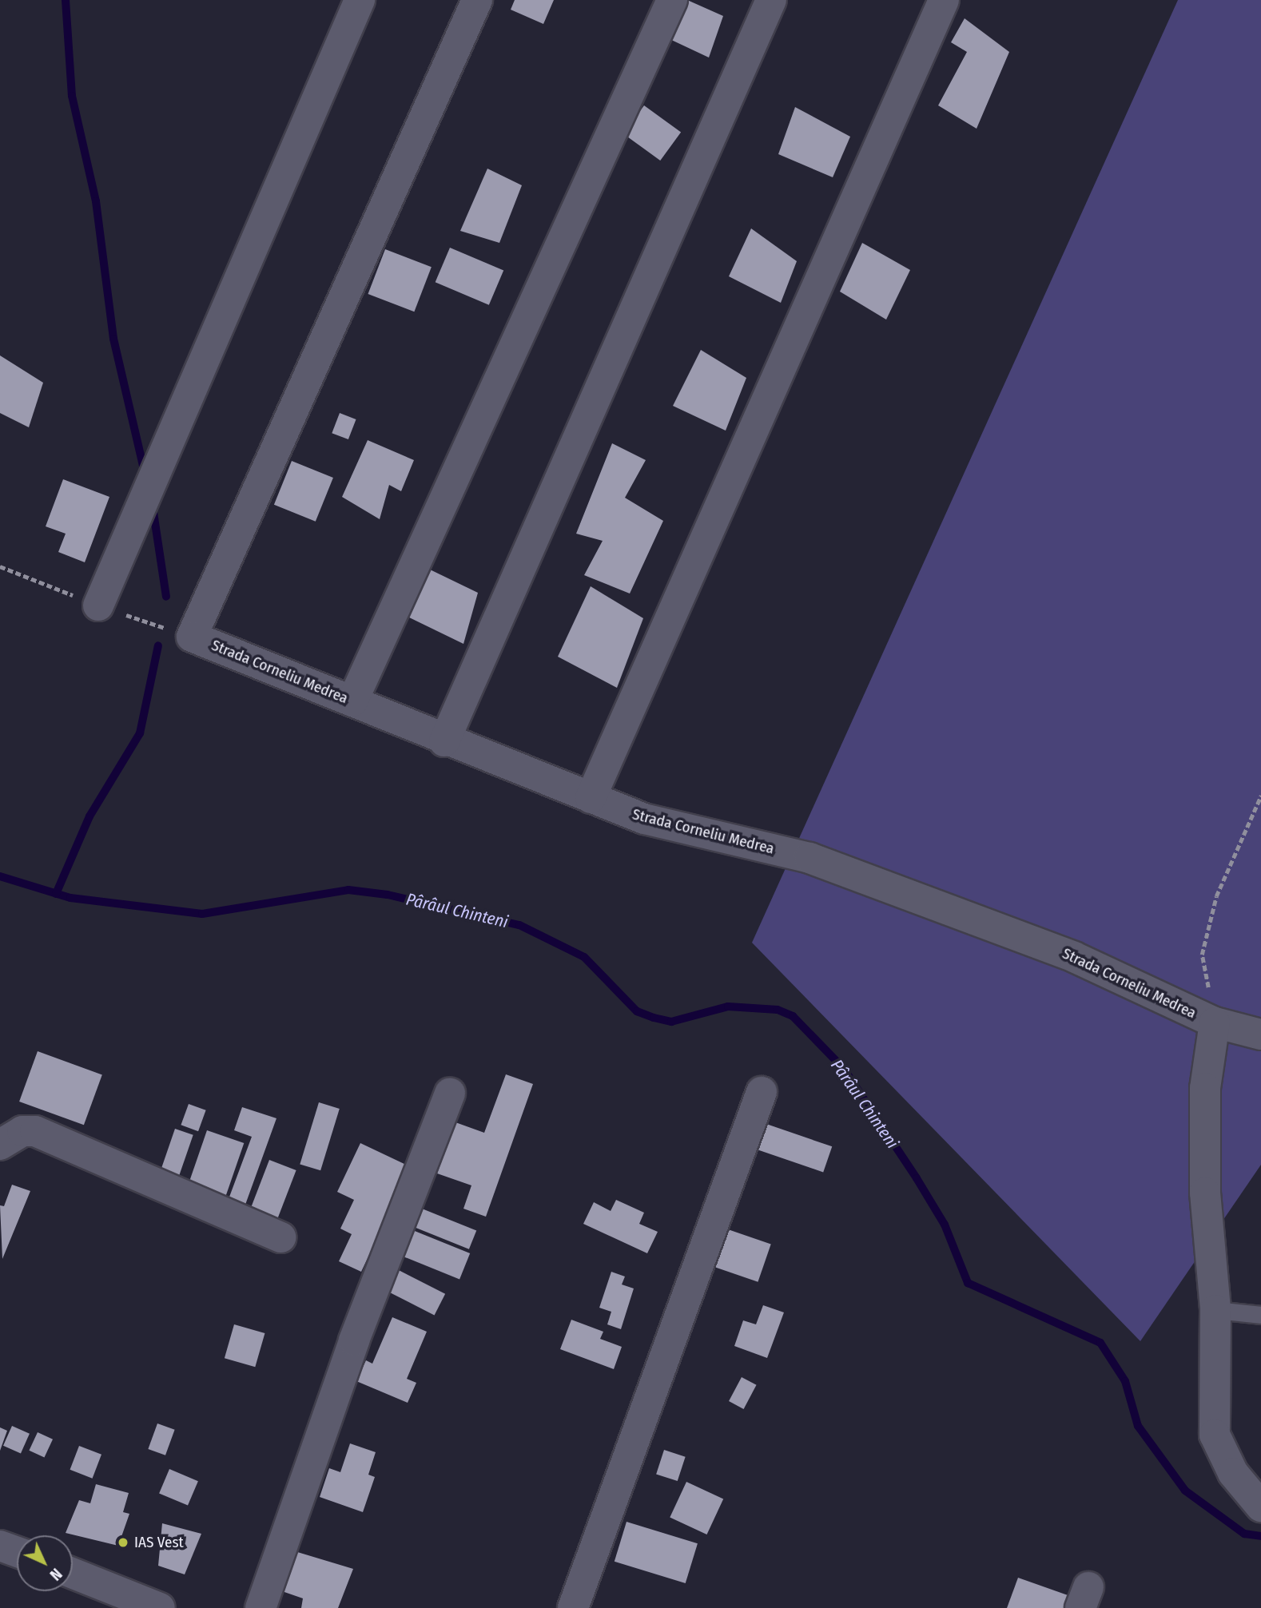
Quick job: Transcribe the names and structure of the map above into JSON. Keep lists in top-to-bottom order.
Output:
{
  "streets": {
    "street": ["Strada Corneliu Medrea"]
  },
  "water": ["Pârâul Chinteni"],
  "places": ["IAS Vest"],
  "north": "bottom right"
}
